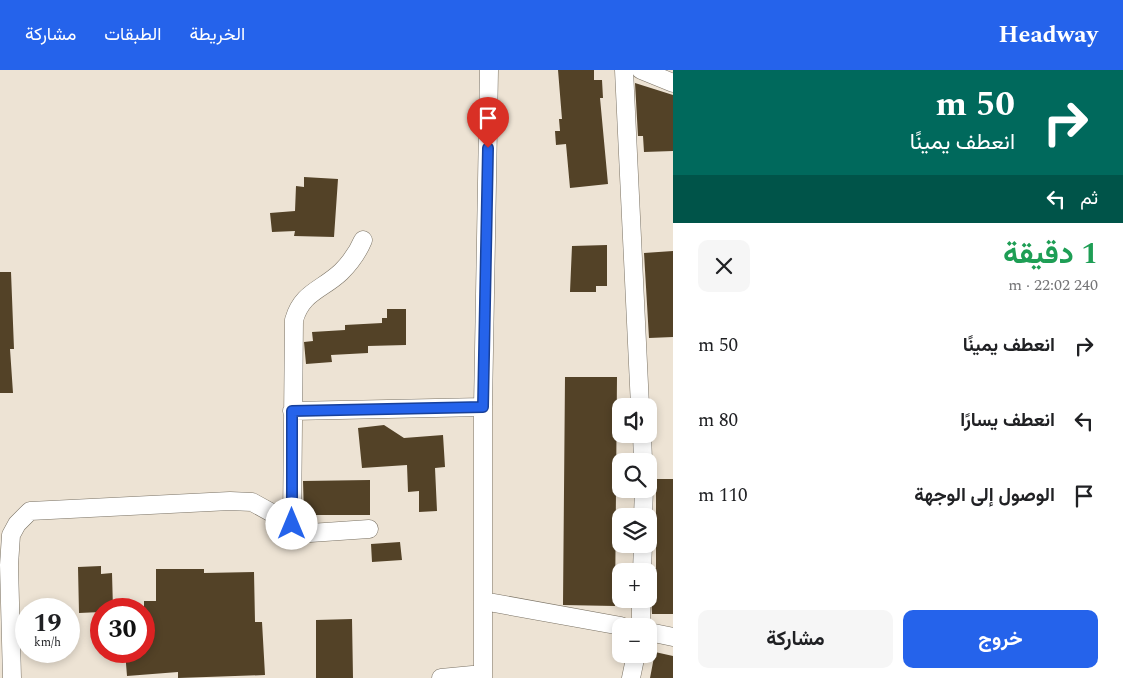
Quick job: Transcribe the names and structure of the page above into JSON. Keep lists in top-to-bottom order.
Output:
{
  "page": {
    "header": "Headway",
    "nav": ["الخريطة", "الطبقات", "مشاركة"],
    "turn": ["50 m", "انعطف يمينًا"],
    "then": "ثم",
    "heading": ["1 دقيقة", "240 m · 22:02"],
    "list": [
      {
        "name": "انعطف يمينًا",
        "value": "50 m"
      },
      {
        "name": "انعطف يسارًا",
        "value": "80 m"
      },
      {
        "name": "الوصول إلى الوجهة",
        "value": "110 m"
      }
    ],
    "map_buttons": ["+", "−"],
    "speed": "19 km/h",
    "limit": "30",
    "buttons": ["خروج", "مشاركة"]
  }
}
